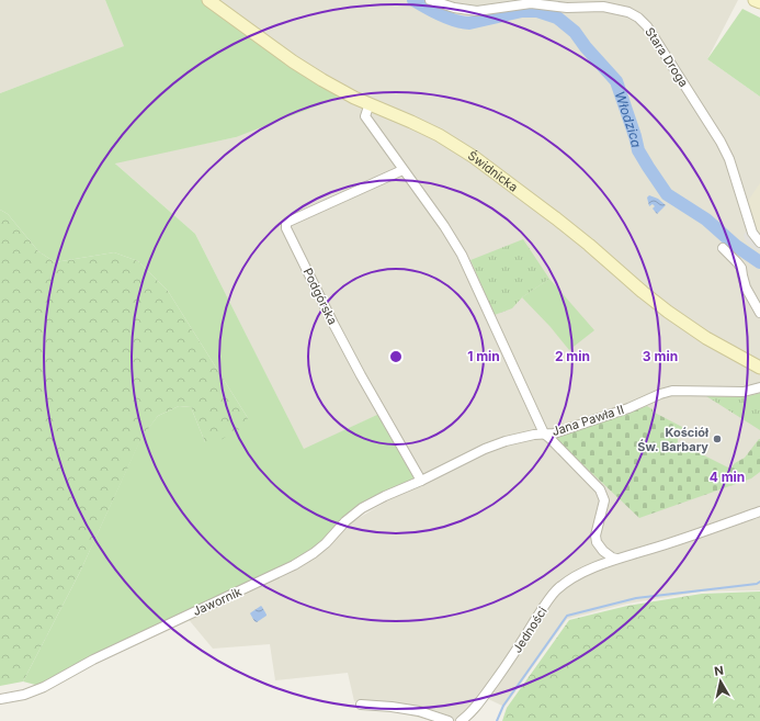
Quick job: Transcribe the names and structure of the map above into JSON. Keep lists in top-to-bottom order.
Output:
{
  "streets": {
    "street": [
      "Stara Droga",
      "Świdnicka",
      "Podgórska",
      "Jana Pawła II",
      "Jawornik",
      "Jedności"
    ]
  },
  "crossings": [
    ["Podgórska", "Jana Pawła II"],
    ["Podgórska", "Jawornik"],
    ["Jana Pawła II", "Jawornik"]
  ],
  "water": ["Włodzica"],
  "places": ["Kościół Św. Barbary"],
  "north": "top",
  "rings": [
    "1 min",
    "2 min",
    "3 min",
    "4 min"
  ]
}
